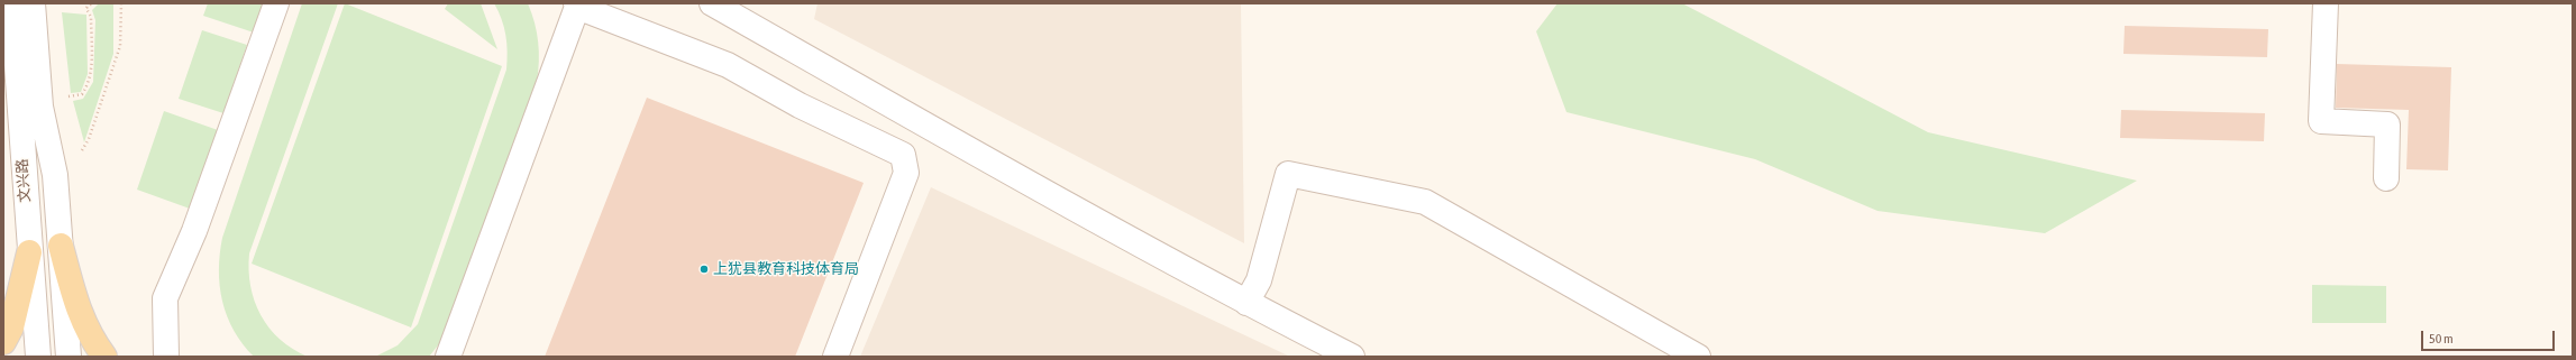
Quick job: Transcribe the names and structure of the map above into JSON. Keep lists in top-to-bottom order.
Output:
{
  "streets": {
    "street": ["文兴路"]
  },
  "places": ["上犹县教育科技体育局"],
  "scale_bar": "50 m"
}
